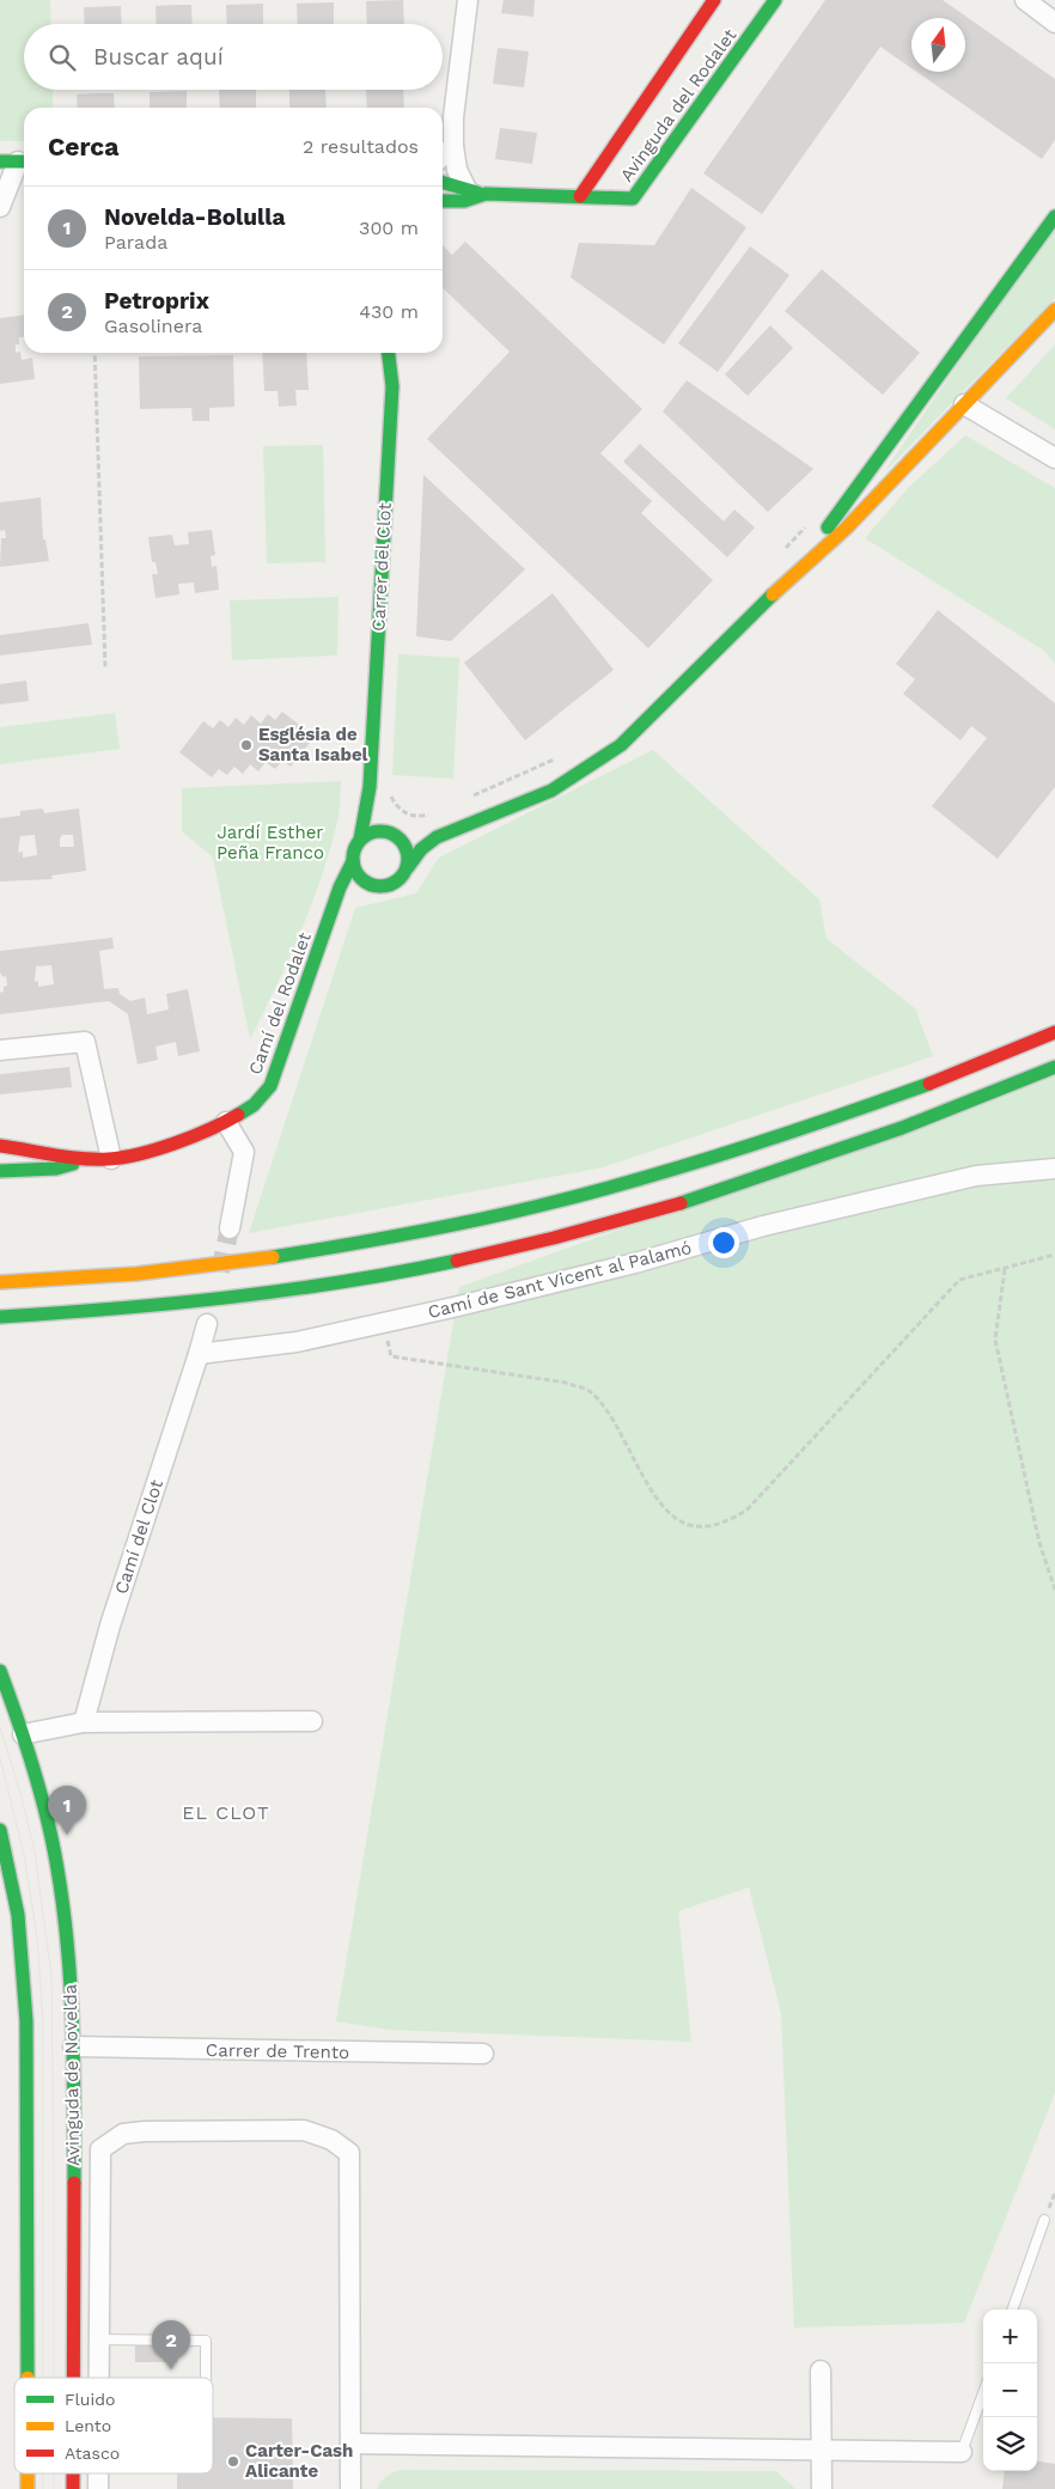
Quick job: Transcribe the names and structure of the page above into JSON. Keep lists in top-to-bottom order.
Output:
{
  "streets": {
    "main road": [
      "Avinguda del Rodalet",
      "Carrer del Clot",
      "Camí del Rodalet",
      "Avinguda de Novelda"
    ],
    "street": ["Camí de Sant Vicent al Palamó", "Camí del Clot", "Carrer de Trento"]
  },
  "crossings": [
    ["Carrer del Clot", "Camí del Rodalet"],
    ["Camí de Sant Vicent al Palamó", "Camí del Clot"],
    ["Carrer de Trento", "Avinguda de Novelda"]
  ],
  "districts": ["EL CLOT"],
  "parks": ["Jardí Esther Peña Franco"],
  "places": ["Església de Santa Isabel", "Carter-Cash Alicante"],
  "legend": ["Fluido", "Lento", "Atasco"],
  "north": "top",
  "page": {
    "search": "Buscar aquí",
    "heading": ["Cerca", "2 resultados"],
    "list": [
      {
        "mark": "1",
        "name": "Novelda-Bolulla",
        "note": "Parada",
        "value": "300 m"
      },
      {
        "mark": "2",
        "name": "Petroprix",
        "note": "Gasolinera",
        "value": "430 m"
      }
    ],
    "pins": ["1", "2"],
    "map_buttons": ["+", "−"]
  }
}
